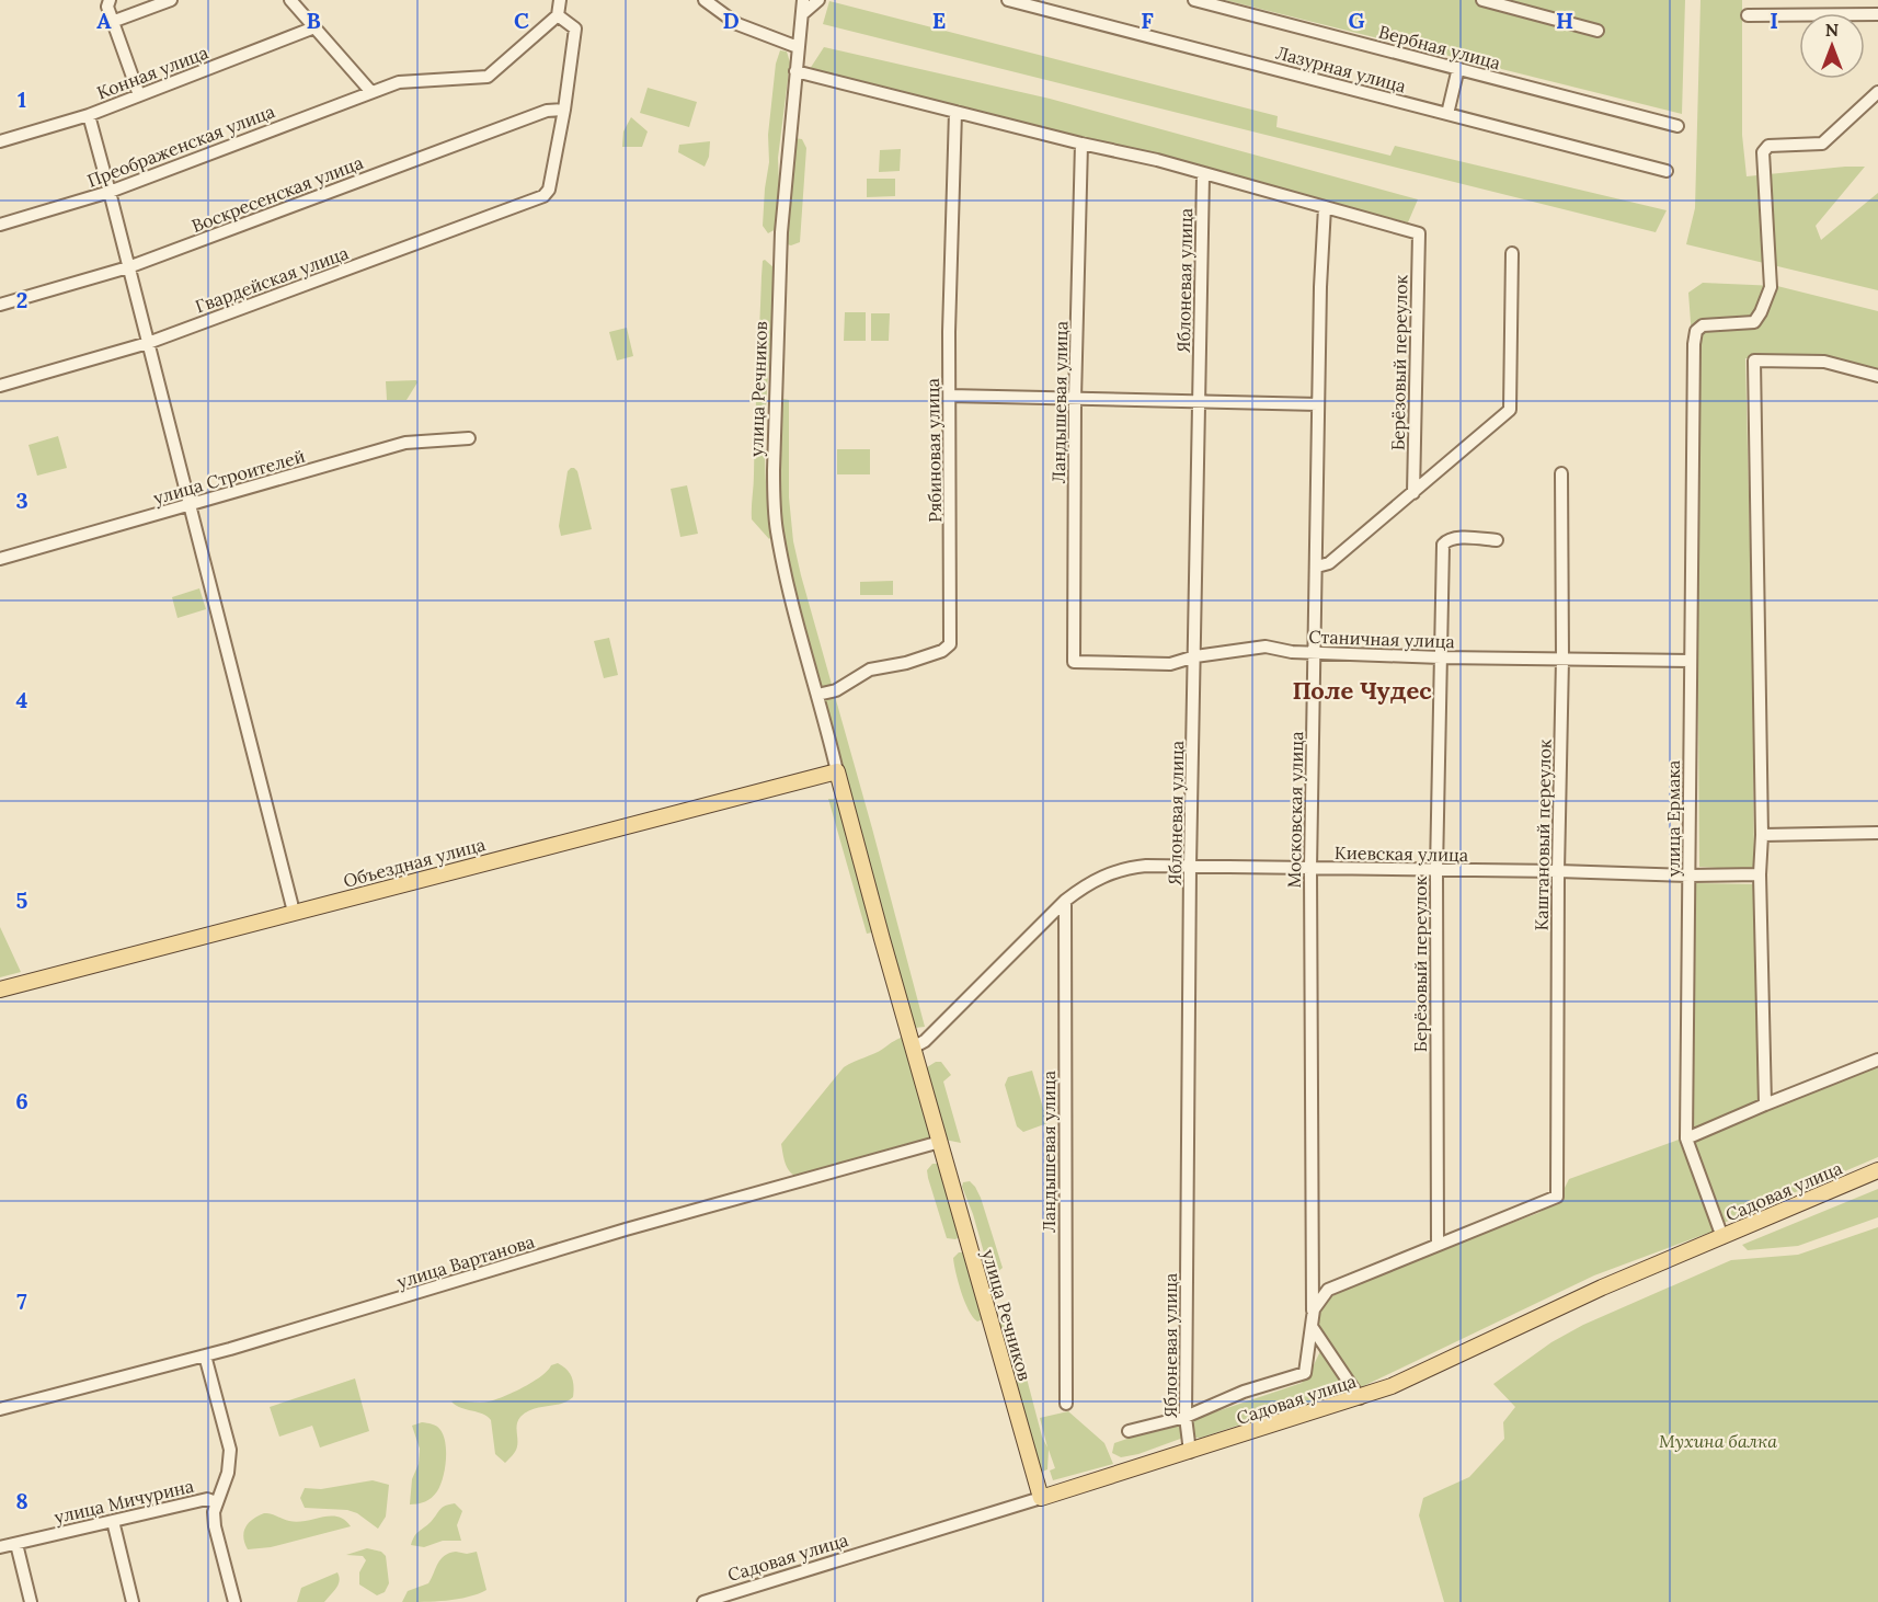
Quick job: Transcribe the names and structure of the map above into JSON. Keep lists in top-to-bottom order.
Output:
{
  "streets": {
    "main road": ["улица Речников", "Объездная улица", "Садовая улица"],
    "street": [
      "Вербная улица",
      "Лазурная улица",
      "Конная улица",
      "Преображенская улица",
      "Воскресенская улица",
      "Гвардейская улица",
      "Яблоневая улица",
      "Берёзовый переулок",
      "Ландышевая улица",
      "Рябиновая улица",
      "улица Строителей",
      "Станичная улица",
      "Московская улица",
      "улица Ермака",
      "Каштановый переулок",
      "Киевская улица",
      "улица Вартанова",
      "улица Мичурина"
    ]
  },
  "crossings": [
    ["Воскресенская улица", "Гвардейская улица"],
    ["Яблоневая улица", "Станичная улица"],
    ["Яблоневая улица", "Киевская улица"],
    ["Яблоневая улица", "Садовая улица"],
    ["Берёзовый переулок", "Станичная улица"],
    ["Берёзовый переулок", "Московская улица"],
    ["Берёзовый переулок", "Каштановый переулок"],
    ["Берёзовый переулок", "Киевская улица"],
    ["улица Речников", "Рябиновая улица"],
    ["улица Речников", "Киевская улица"],
    ["улица Речников", "Объездная улица"],
    ["улица Речников", "Садовая улица"],
    ["улица Речников", "улица Вартанова"],
    ["Ландышевая улица", "Станичная улица"],
    ["Ландышевая улица", "Киевская улица"],
    ["Станичная улица", "Московская улица"],
    ["Станичная улица", "улица Ермака"],
    ["Станичная улица", "Каштановый переулок"],
    ["Московская улица", "Киевская улица"],
    ["улица Ермака", "Киевская улица"],
    ["улица Ермака", "Садовая улица"],
    ["Каштановый переулок", "Киевская улица"]
  ],
  "districts": ["Поле Чудес"],
  "parks": ["Мухина балка"],
  "north": "top",
  "grid": {
    "columns": [
      "A",
      "B",
      "C",
      "D",
      "E",
      "F",
      "G",
      "H",
      "I"
    ],
    "rows": [
      "1",
      "2",
      "3",
      "4",
      "5",
      "6",
      "7",
      "8"
    ]
  }
}
